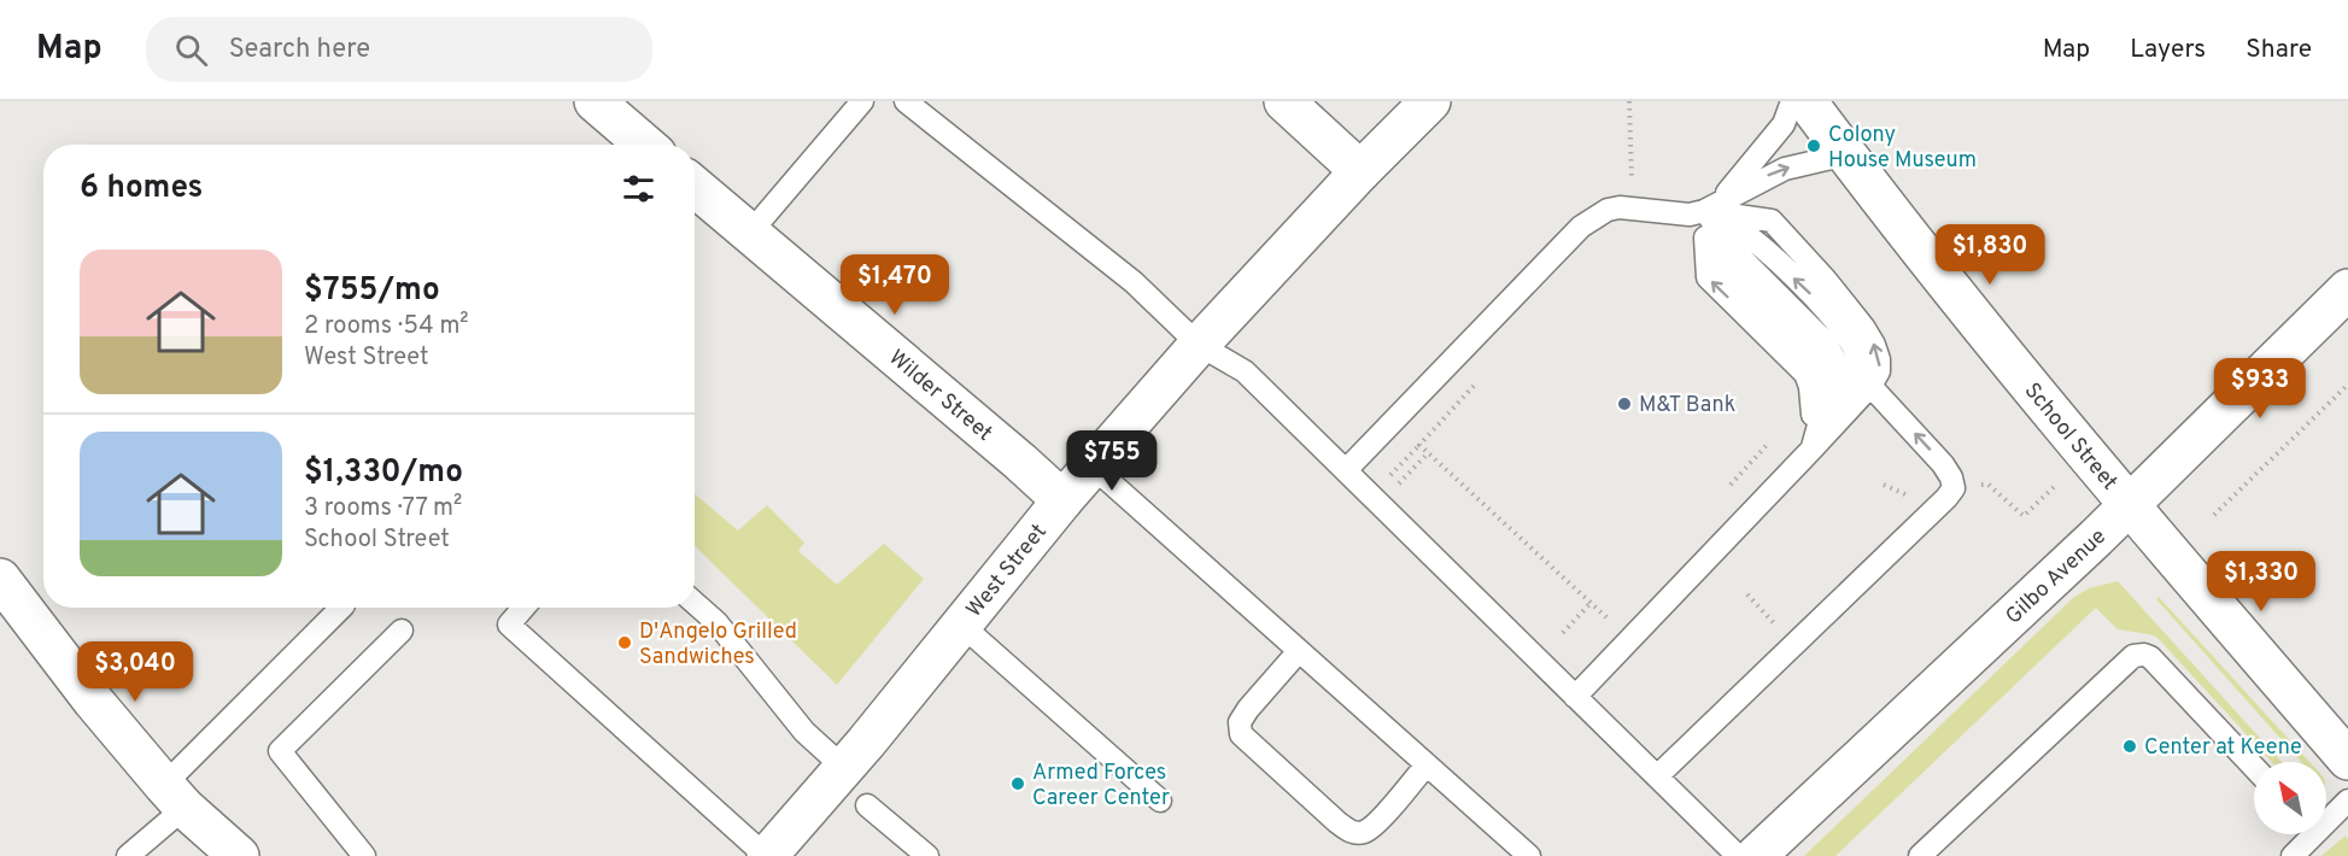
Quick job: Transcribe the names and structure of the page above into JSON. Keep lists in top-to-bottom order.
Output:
{
  "streets": {
    "street": [
      "Wilder Street",
      "School Street",
      "West Street",
      "Gilbo Avenue"
    ]
  },
  "crossings": [
    ["Wilder Street", "West Street"],
    ["School Street", "Gilbo Avenue"]
  ],
  "places": [
    "Colony House Museum",
    "M&T Bank",
    "D'Angelo Grilled Sandwiches",
    "Center at Keene",
    "Armed Forces Career Center"
  ],
  "north": "top left",
  "page": {
    "header": "Map",
    "search": "Search here",
    "nav": ["Map", "Layers", "Share"],
    "heading": "6 homes",
    "price": [
      "$1,830",
      "$1,470",
      "$933",
      "$755",
      "$1,330",
      "$3,040"
    ],
    "list": [
      {
        "name": "$755/mo",
        "note": "2 rooms · 54 m² · West Street"
      },
      {
        "name": "$1,330/mo",
        "note": "3 rooms · 77 m² · School Street"
      }
    ]
  }
}
